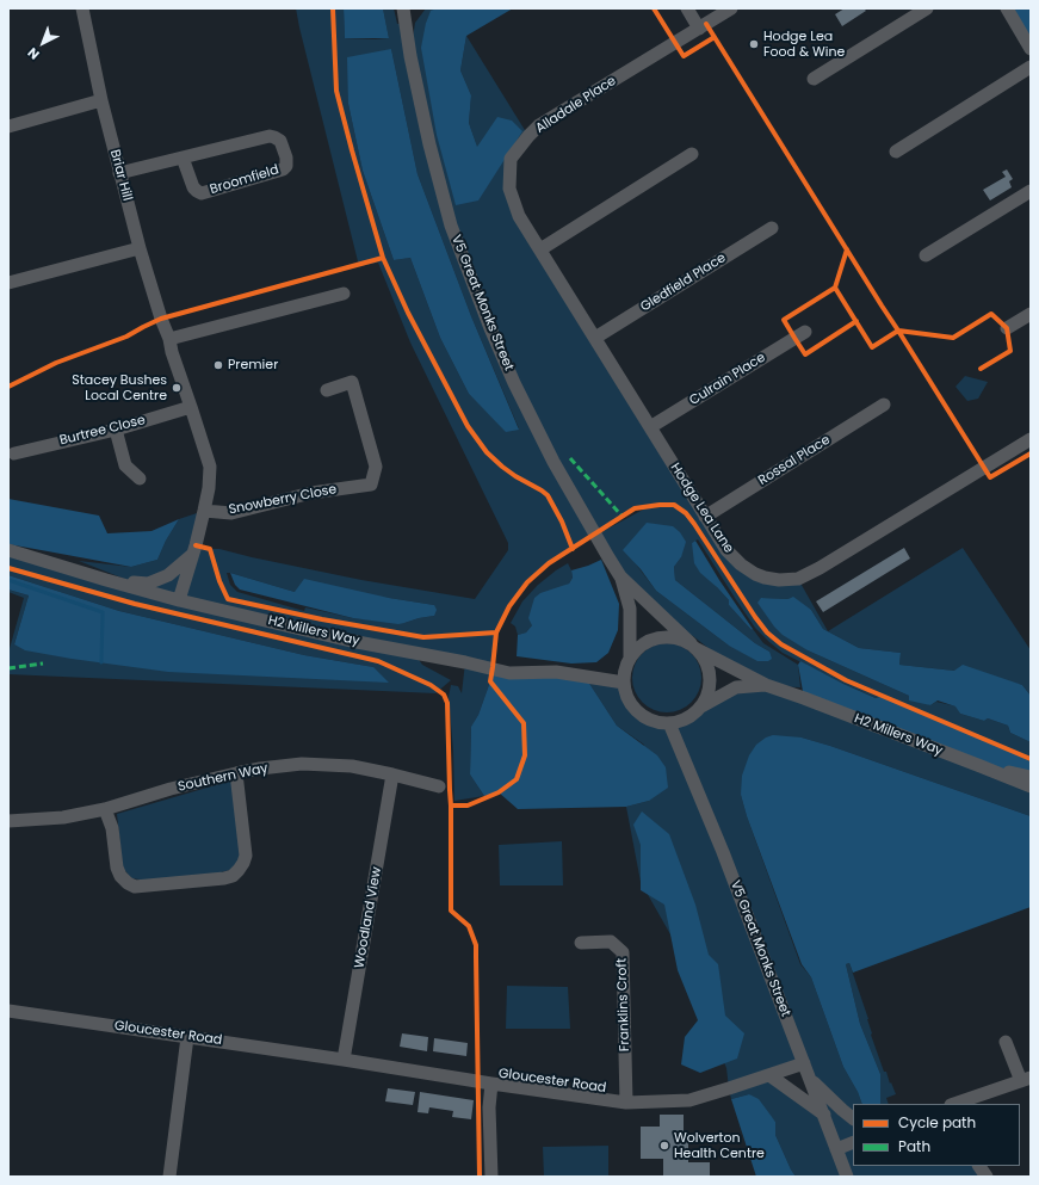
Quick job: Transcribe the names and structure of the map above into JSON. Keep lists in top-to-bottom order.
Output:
{
  "streets": {
    "street": [
      "Alladale Place",
      "Briar Hill",
      "Broomfield",
      "Gledfield Place",
      "V5 Great Monks Street",
      "Culrain Place",
      "Burtree Close",
      "Rossal Place",
      "Snowberry Close",
      "Hodge Lea Lane",
      "H2 Millers Way",
      "Southern Way",
      "Woodland View",
      "Franklins Croft",
      "Gloucester Road"
    ]
  },
  "crossings": [
    ["Alladale Place", "Hodge Lea Lane"],
    ["Briar Hill", "Broomfield"],
    ["Briar Hill", "Burtree Close"],
    ["Briar Hill", "Snowberry Close"],
    ["Briar Hill", "H2 Millers Way"],
    ["Gledfield Place", "Hodge Lea Lane"],
    ["V5 Great Monks Street", "H2 Millers Way"],
    ["V5 Great Monks Street", "Gloucester Road"],
    ["Culrain Place", "Hodge Lea Lane"],
    ["Rossal Place", "Hodge Lea Lane"],
    ["Southern Way", "Woodland View"],
    ["Woodland View", "Gloucester Road"],
    ["Franklins Croft", "Gloucester Road"]
  ],
  "places": [
    "Hodge Lea Food & Wine",
    "Premier",
    "Stacey Bushes Local Centre",
    "Wolverton Health Centre"
  ],
  "legend": ["Cycle path", "Path"],
  "north": "bottom left"
}
